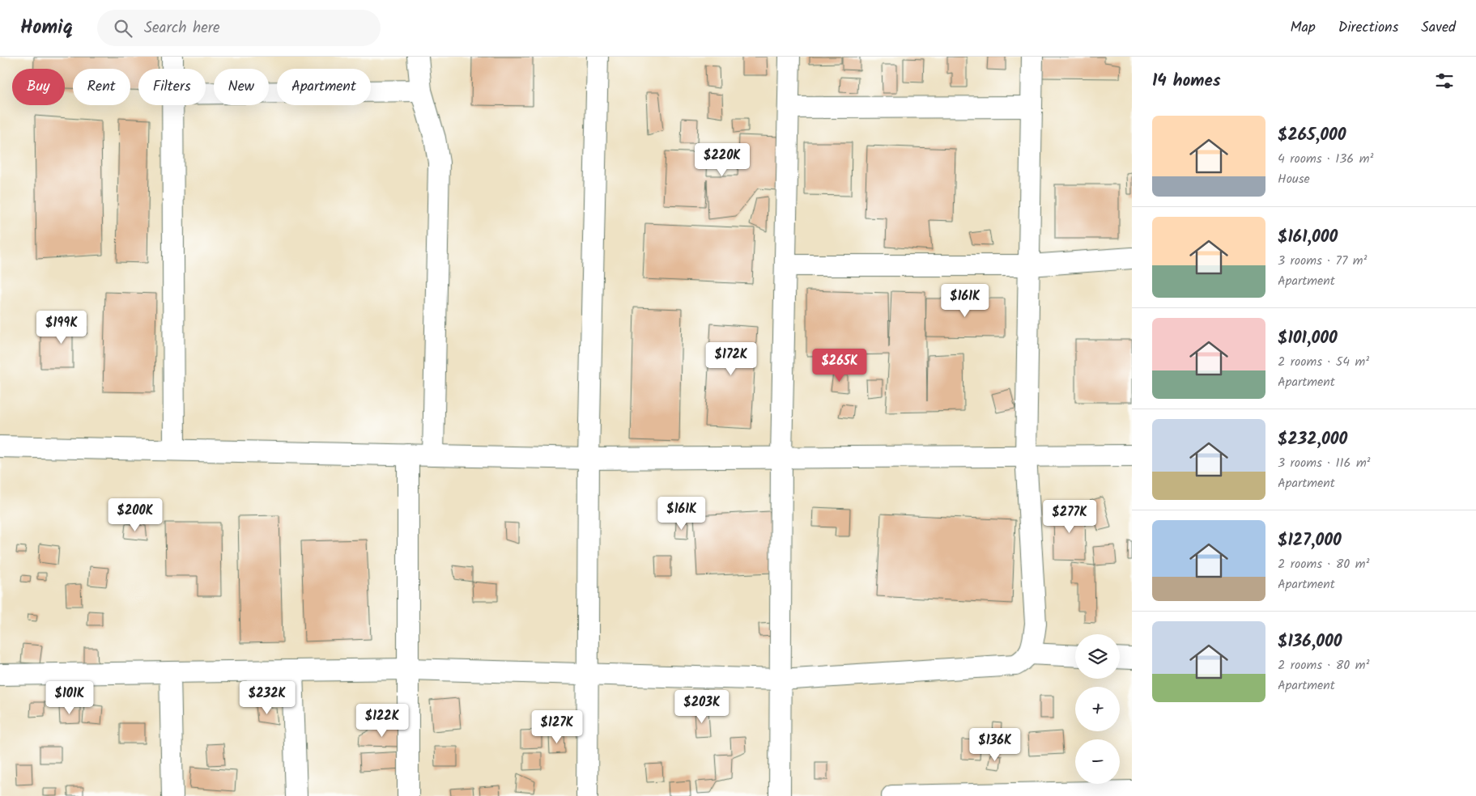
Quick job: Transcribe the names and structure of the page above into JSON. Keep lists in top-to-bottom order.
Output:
{
  "page": {
    "header": "Homiq",
    "search": "Search here",
    "nav": ["Map", "Directions", "Saved"],
    "heading": "14 homes",
    "chip": [
      "Buy",
      "Rent",
      "Filters",
      "New",
      "Apartment"
    ],
    "list": [
      {
        "name": "$265,000",
        "note": "4 rooms · 136 m² · House"
      },
      {
        "name": "$161,000",
        "note": "3 rooms · 77 m² · Apartment"
      },
      {
        "name": "$101,000",
        "note": "2 rooms · 54 m² · Apartment"
      },
      {
        "name": "$232,000",
        "note": "3 rooms · 116 m² · Apartment"
      },
      {
        "name": "$127,000",
        "note": "2 rooms · 80 m² · Apartment"
      },
      {
        "name": "$136,000",
        "note": "2 rooms · 80 m² · Apartment"
      }
    ],
    "price": [
      "$220K",
      "$161K",
      "$199K",
      "$172K",
      "$265K",
      "$161K",
      "$200K",
      "$277K",
      "$101K",
      "$232K",
      "$203K",
      "$122K",
      "$127K",
      "$136K"
    ],
    "map_buttons": ["+", "−"]
  }
}
